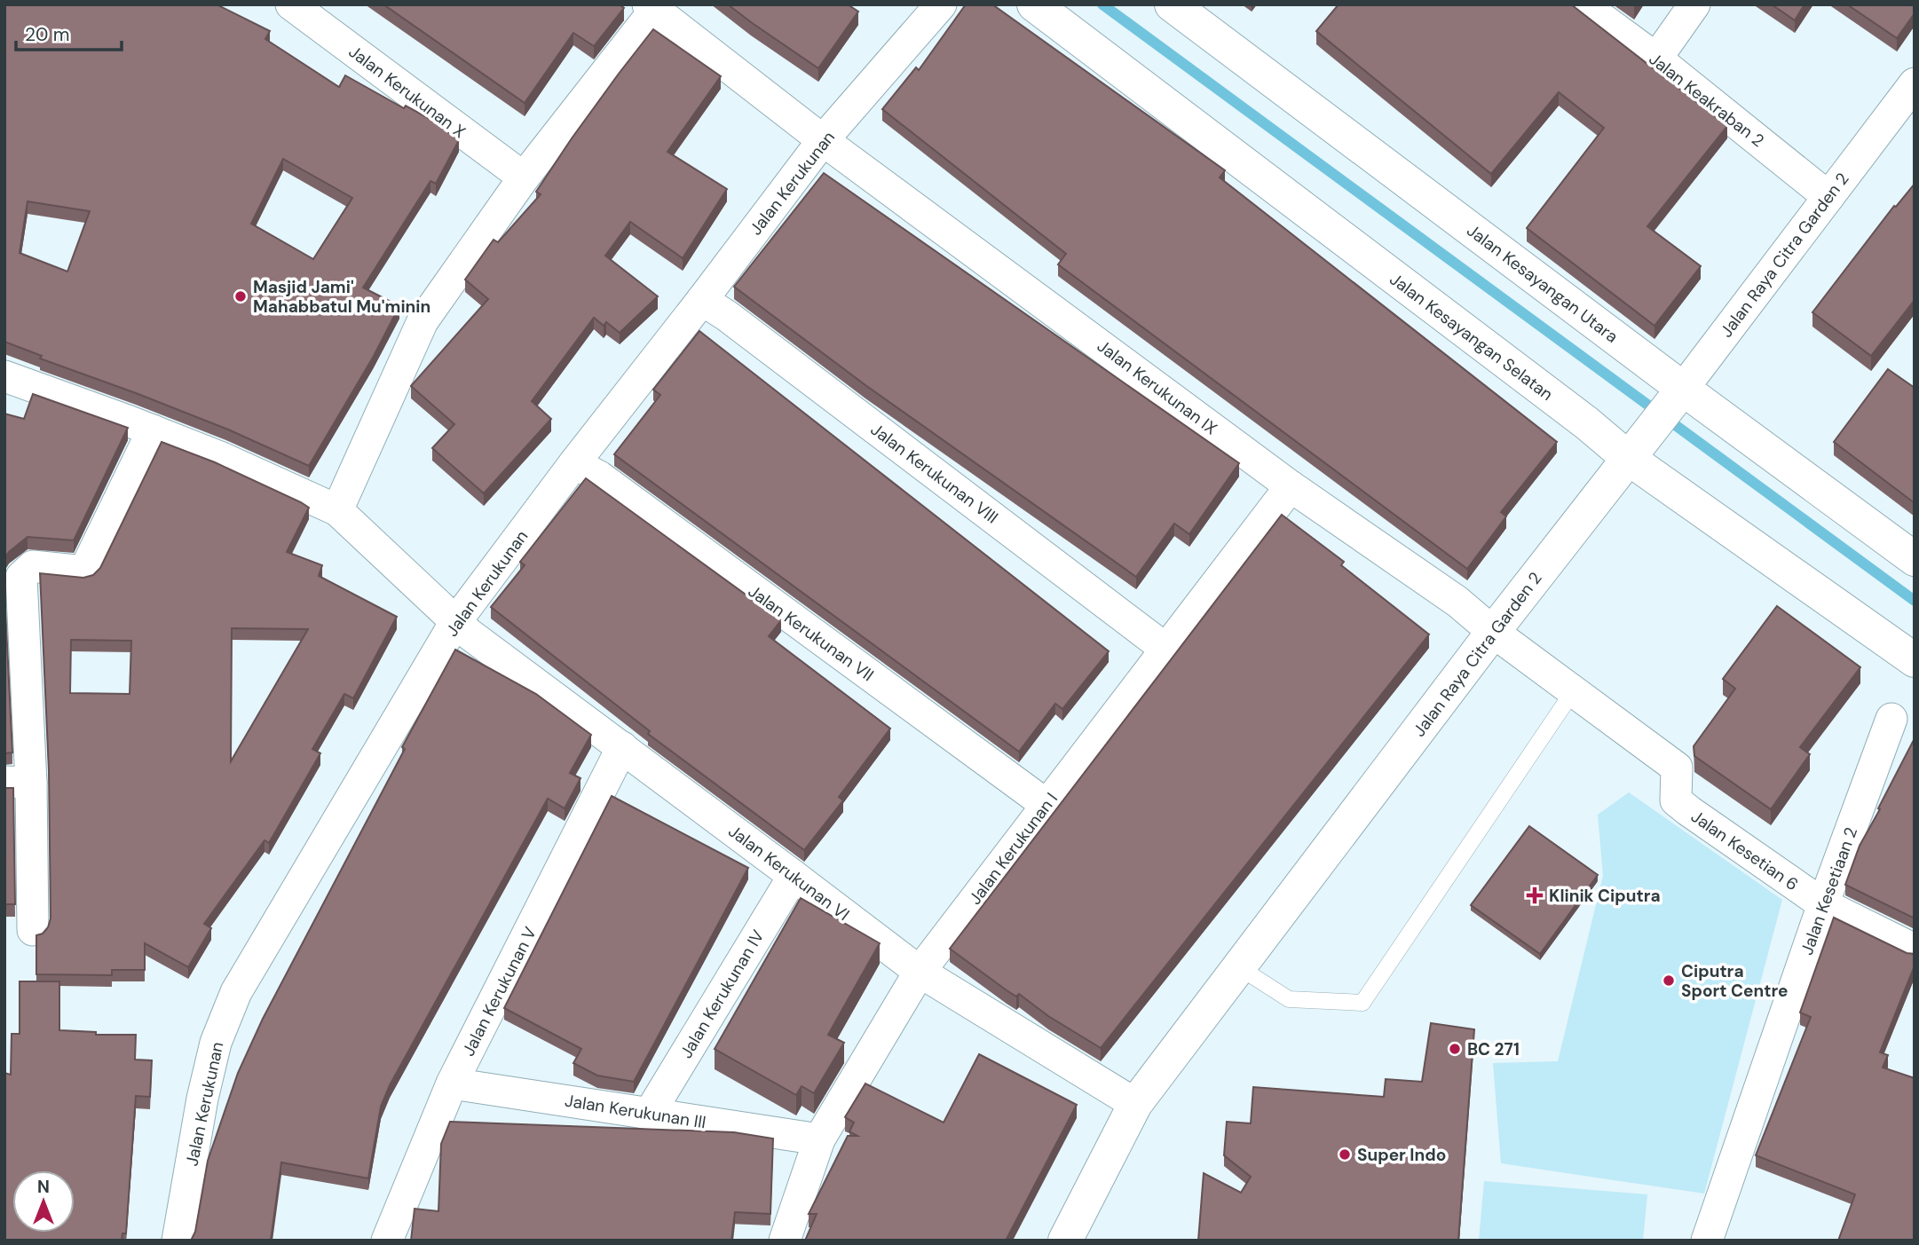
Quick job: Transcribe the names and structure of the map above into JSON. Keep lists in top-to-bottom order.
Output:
{
  "streets": {
    "street": [
      "Jalan Kerukunan X",
      "Jalan Keakraban 2",
      "Jalan Kerukunan",
      "Jalan Raya Citra Garden 2",
      "Jalan Kesayangan Utara",
      "Jalan Kesayangan Selatan",
      "Jalan Kerukunan IX",
      "Jalan Kerukunan VIII",
      "Jalan Kerukunan VII",
      "Jalan Kerukunan I",
      "Jalan Kesetian 6",
      "Jalan Kerukunan VI",
      "Jalan Kesetiaan 2",
      "Jalan Kerukunan V",
      "Jalan Kerukunan IV",
      "Jalan Kerukunan III"
    ]
  },
  "crossings": [
    ["Jalan Keakraban 2", "Jalan Raya Citra Garden 2"],
    ["Jalan Kerukunan", "Jalan Kerukunan IX"],
    ["Jalan Kerukunan", "Jalan Kerukunan VIII"],
    ["Jalan Kerukunan", "Jalan Kerukunan VII"],
    ["Jalan Kerukunan", "Jalan Kerukunan VI"],
    ["Jalan Raya Citra Garden 2", "Jalan Kesayangan Utara"],
    ["Jalan Raya Citra Garden 2", "Jalan Kesayangan Selatan"],
    ["Jalan Raya Citra Garden 2", "Jalan Kerukunan IX"],
    ["Jalan Raya Citra Garden 2", "Jalan Kesetian 6"],
    ["Jalan Raya Citra Garden 2", "Jalan Kerukunan VI"],
    ["Jalan Kerukunan IX", "Jalan Kerukunan I"],
    ["Jalan Kerukunan IX", "Jalan Kesetian 6"],
    ["Jalan Kerukunan VIII", "Jalan Kerukunan I"],
    ["Jalan Kerukunan VII", "Jalan Kerukunan I"],
    ["Jalan Kerukunan I", "Jalan Kerukunan VI"],
    ["Jalan Kerukunan I", "Jalan Kerukunan III"],
    ["Jalan Kesetian 6", "Jalan Kesetiaan 2"],
    ["Jalan Kerukunan VI", "Jalan Kerukunan V"],
    ["Jalan Kerukunan VI", "Jalan Kerukunan IV"],
    ["Jalan Kerukunan V", "Jalan Kerukunan III"],
    ["Jalan Kerukunan IV", "Jalan Kerukunan III"]
  ],
  "places": {
    "other": [
      "Masjid Jami' Mahabbatul Mu'minin",
      "Ciputra Sport Centre",
      "BC 271",
      "Super Indo"
    ],
    "health": ["Klinik Ciputra"]
  },
  "scale_bar": "20 m",
  "north": "top"
}
